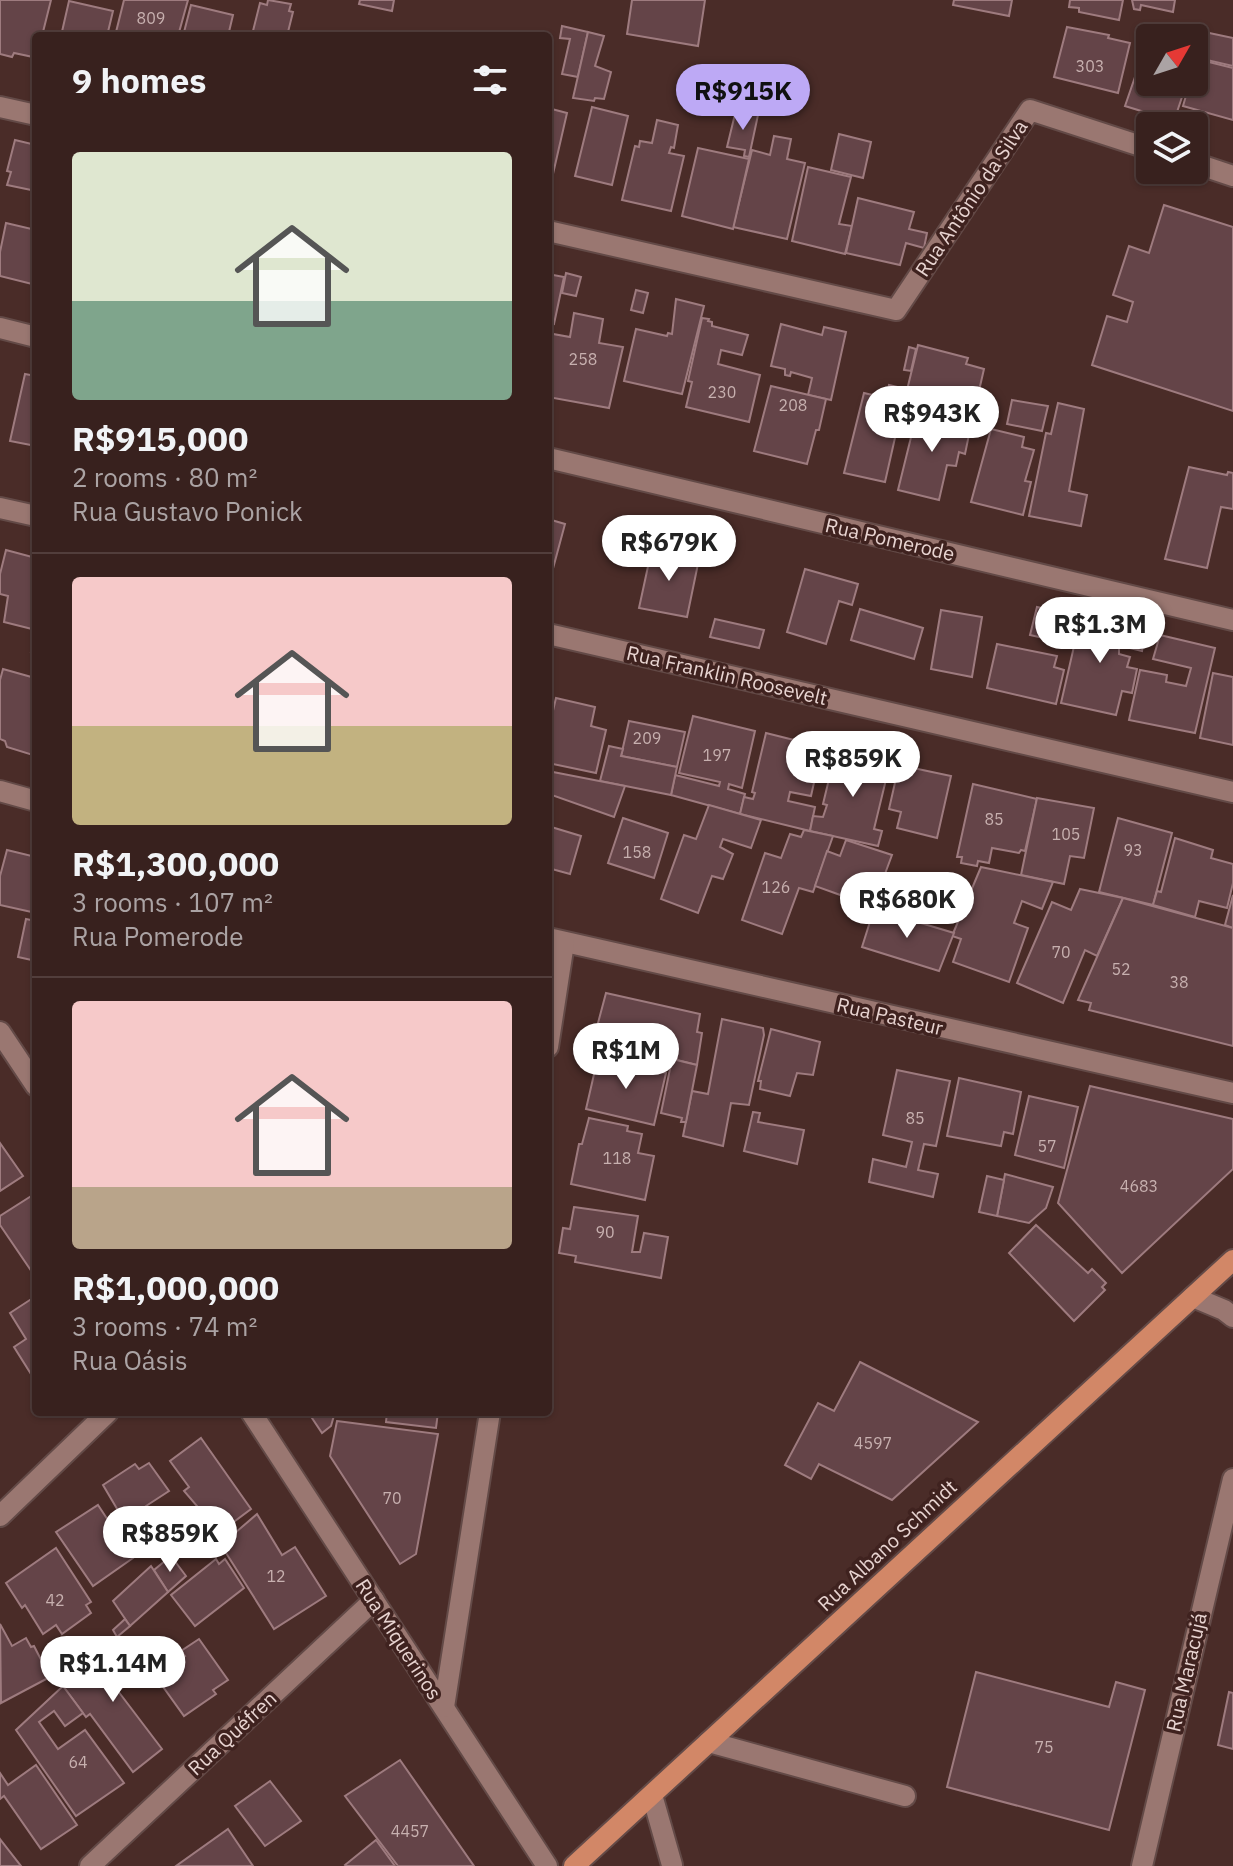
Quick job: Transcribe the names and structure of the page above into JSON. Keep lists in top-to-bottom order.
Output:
{
  "streets": {
    "main road": ["Rua Albano Schmidt"],
    "street": [
      "Rua Antônio da Silva",
      "Rua Pomerode",
      "Rua Franklin Roosevelt",
      "Rua Pasteur",
      "Rua Miquerinos",
      "Rua Maracujá",
      "Rua Quéfren"
    ]
  },
  "crossings": [
    ["Rua Miquerinos", "Rua Quéfren"]
  ],
  "house_numbers": [
    "809",
    "303",
    "258",
    "230",
    "208",
    "209",
    "197",
    "85",
    "105",
    "93",
    "158",
    "126",
    "70",
    "52",
    "38",
    "85",
    "57",
    "118",
    "4683",
    "90",
    "4597",
    "70",
    "12",
    "42",
    "75",
    "64",
    "4457"
  ],
  "north": "top right",
  "page": {
    "heading": "9 homes",
    "price": [
      "R$915K",
      "R$943K",
      "R$679K",
      "R$1.3M",
      "R$859K",
      "R$680K",
      "R$1M",
      "R$859K",
      "R$1.14M"
    ],
    "list": [
      {
        "name": "R$915,000",
        "note": "2 rooms · 80 m² · Rua Gustavo Ponick"
      },
      {
        "name": "R$1,300,000",
        "note": "3 rooms · 107 m² · Rua Pomerode"
      },
      {
        "name": "R$1,000,000",
        "note": "3 rooms · 74 m² · Rua Oásis"
      }
    ]
  }
}
